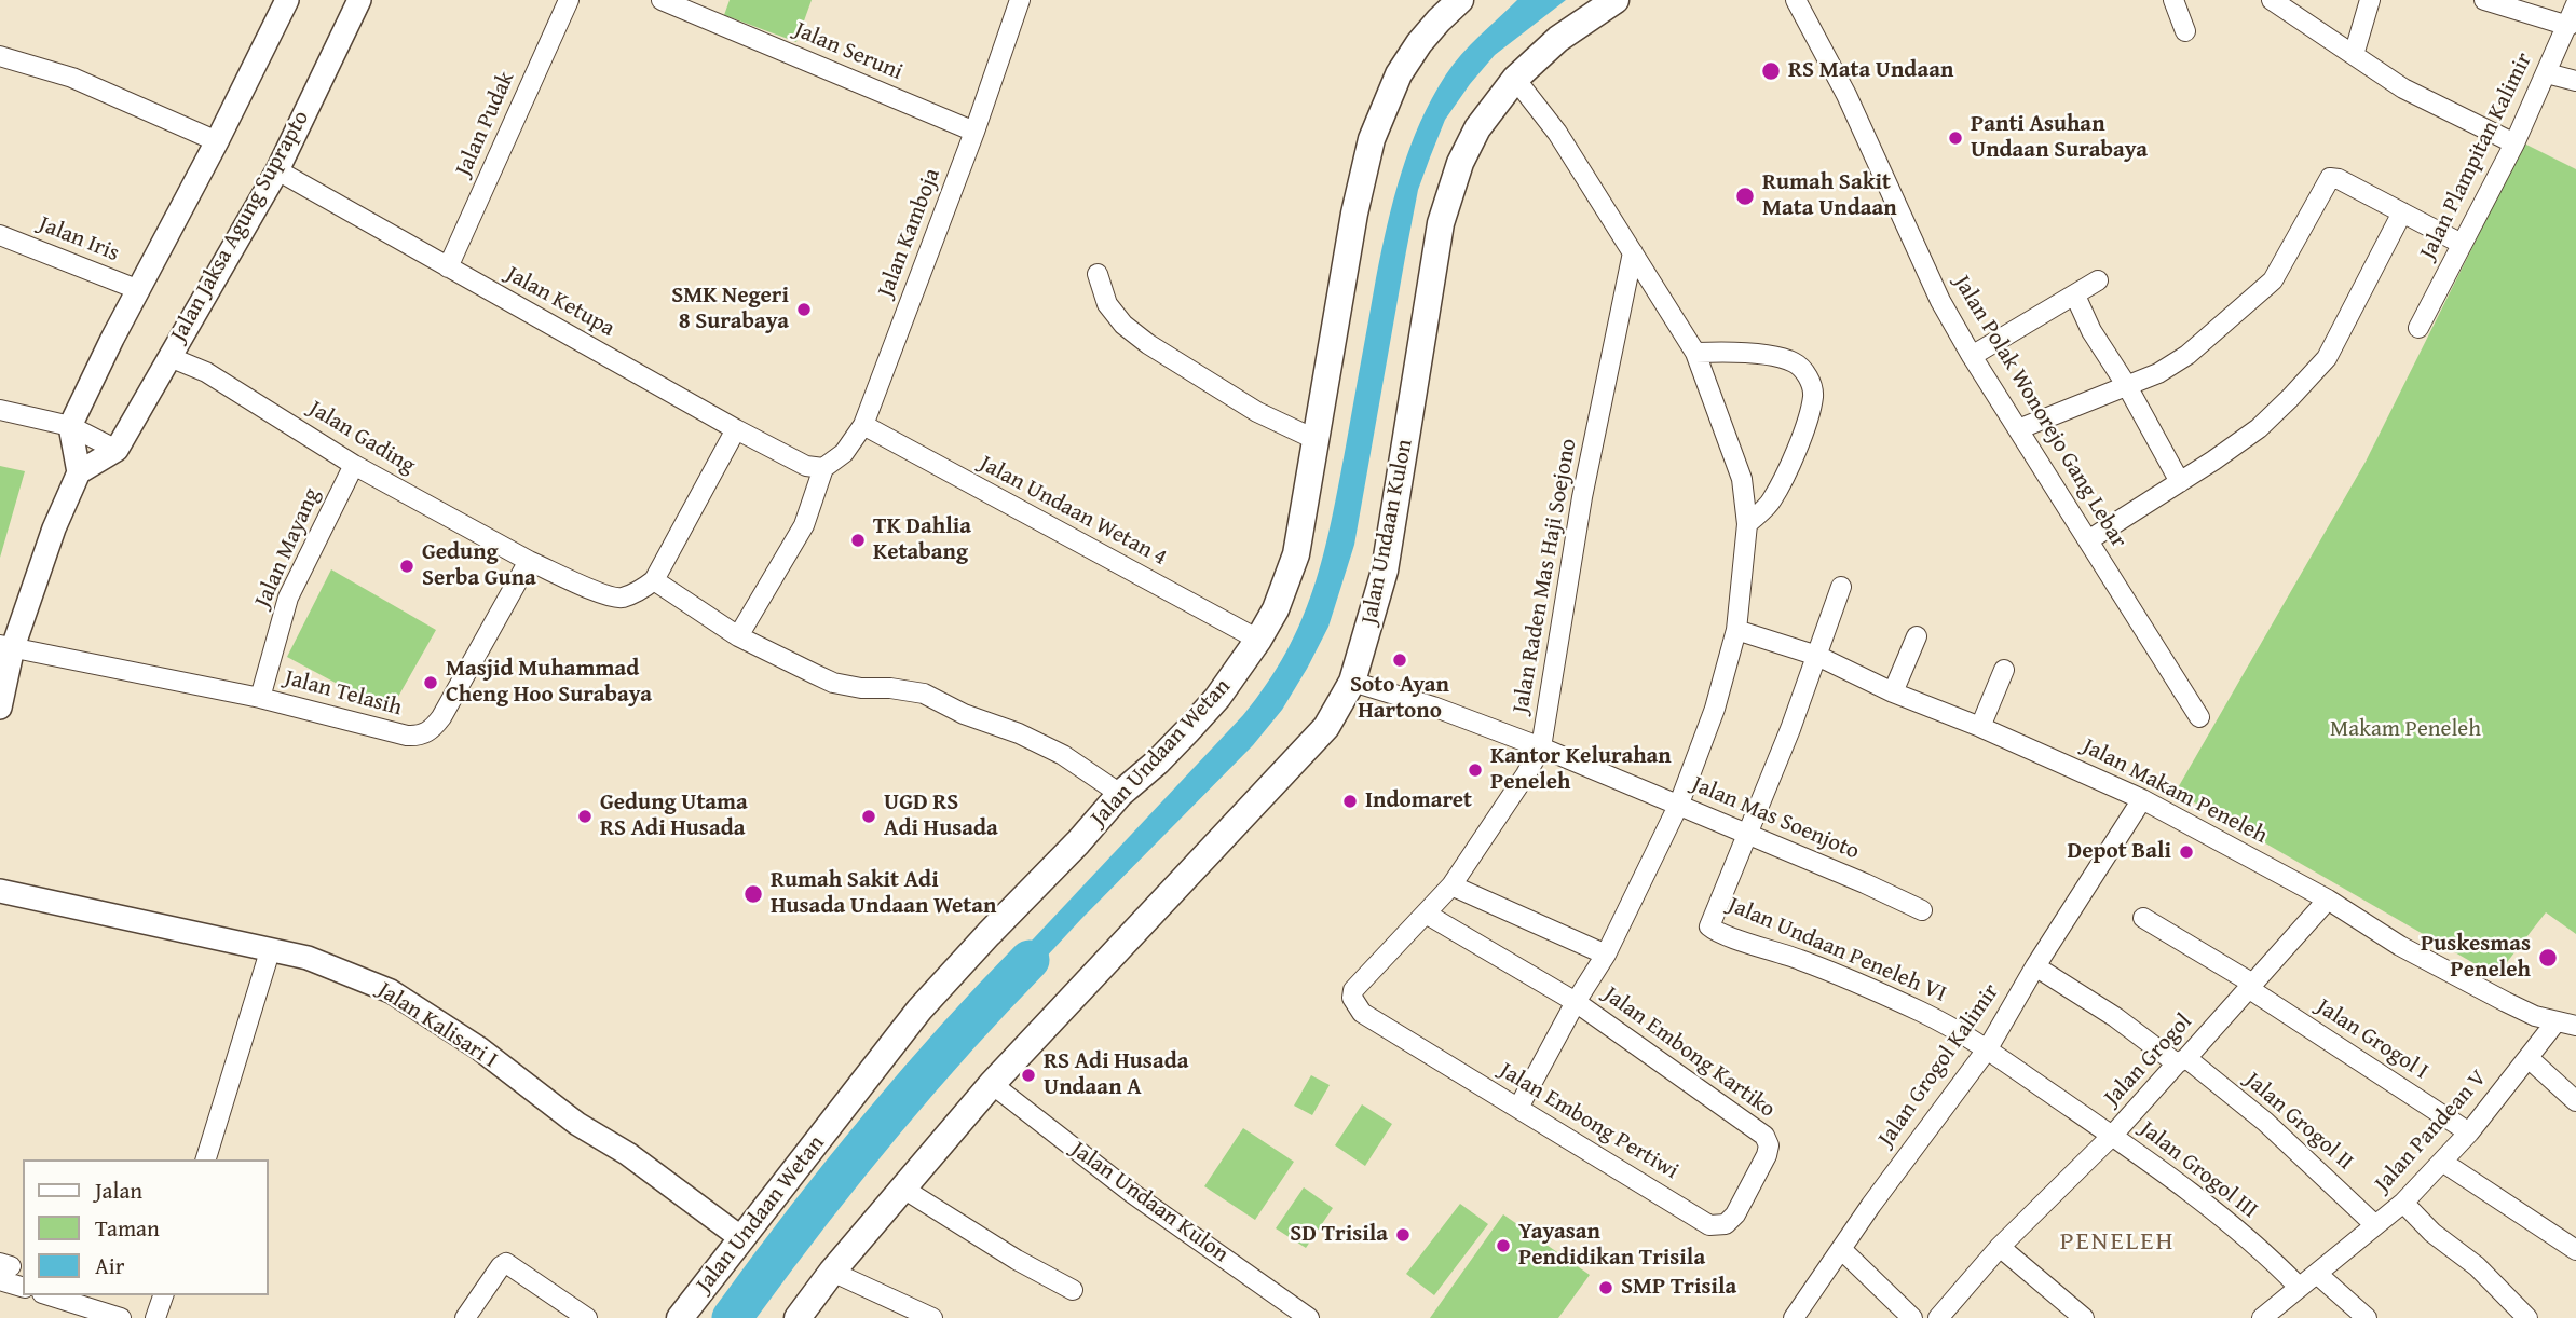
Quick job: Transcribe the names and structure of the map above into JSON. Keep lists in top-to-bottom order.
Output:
{
  "streets": {
    "main road": ["Jalan Undaan Kulon", "Jalan Undaan Wetan"],
    "street": [
      "Jalan Seruni",
      "Jalan Pudak",
      "Jalan Plampitan Kalimir",
      "Jalan Jaksa Agung Suprapto",
      "Jalan Kamboja",
      "Jalan Iris",
      "Jalan Ketupa",
      "Jalan Polak Wonorejo Gang Lebar",
      "Jalan Gading",
      "Jalan Undaan Wetan 4",
      "Jalan Mayang",
      "Jalan Raden Mas Haji Soejono",
      "Jalan Telasih",
      "Jalan Makam Peneleh",
      "Jalan Mas Soenjoto",
      "Jalan Undaan Peneleh VI",
      "Jalan Kalisari I",
      "Jalan Grogol I",
      "Jalan Embong Kartiko",
      "Jalan Grogol",
      "Jalan Grogol Kalimir",
      "Jalan Embong Pertiwi",
      "Jalan Grogol II",
      "Jalan Pandean V",
      "Jalan Grogol III"
    ]
  },
  "crossings": [
    ["Jalan Seruni", "Jalan Kamboja"],
    ["Jalan Pudak", "Jalan Ketupa"],
    ["Jalan Jaksa Agung Suprapto", "Jalan Ketupa"],
    ["Jalan Jaksa Agung Suprapto", "Jalan Gading"],
    ["Jalan Kamboja", "Jalan Ketupa"],
    ["Jalan Kamboja", "Jalan Undaan Wetan 4"],
    ["Jalan Gading", "Jalan Mayang"],
    ["Jalan Gading", "Jalan Telasih"],
    ["Jalan Undaan Wetan 4", "Jalan Undaan Wetan"],
    ["Jalan Undaan Kulon", "Jalan Mas Soenjoto"],
    ["Jalan Mayang", "Jalan Telasih"],
    ["Jalan Raden Mas Haji Soejono", "Jalan Mas Soenjoto"],
    ["Jalan Raden Mas Haji Soejono", "Jalan Embong Kartiko"],
    ["Jalan Raden Mas Haji Soejono", "Jalan Embong Pertiwi"],
    ["Jalan Undaan Wetan", "Jalan Kalisari I"],
    ["Jalan Makam Peneleh", "Jalan Grogol"],
    ["Jalan Makam Peneleh", "Jalan Grogol Kalimir"],
    ["Jalan Makam Peneleh", "Jalan Pandean V"],
    ["Jalan Mas Soenjoto", "Jalan Undaan Peneleh VI"],
    ["Jalan Undaan Peneleh VI", "Jalan Grogol Kalimir"],
    ["Jalan Undaan Peneleh VI", "Jalan Grogol III"],
    ["Jalan Grogol I", "Jalan Grogol"],
    ["Jalan Grogol I", "Jalan Pandean V"],
    ["Jalan Embong Kartiko", "Jalan Embong Pertiwi"],
    ["Jalan Grogol", "Jalan Grogol II"],
    ["Jalan Grogol", "Jalan Grogol III"],
    ["Jalan Grogol Kalimir", "Jalan Grogol II"],
    ["Jalan Grogol Kalimir", "Jalan Grogol III"],
    ["Jalan Grogol II", "Jalan Pandean V"],
    ["Jalan Pandean V", "Jalan Grogol III"]
  ],
  "districts": ["PENELEH"],
  "parks": ["Makam Peneleh"],
  "places": [
    "RS Mata Undaan",
    "Panti Asuhan Undaan Surabaya",
    "Rumah Sakit Mata Undaan",
    "SMK Negeri 8 Surabaya",
    "TK Dahlia Ketabang",
    "Gedung Serba Guna",
    "Soto Ayan Hartono",
    "Masjid Muhammad Cheng Hoo Surabaya",
    "Kantor Kelurahan Peneleh",
    "Indomaret",
    "Gedung Utama RS Adi Husada",
    "UGD RS Adi Husada",
    "Depot Bali",
    "Rumah Sakit Adi Husada Undaan Wetan",
    "Puskesmas Peneleh",
    "RS Adi Husada Undaan A",
    "SD Trisila",
    "Yayasan Pendidikan Trisila",
    "SMP Trisila"
  ],
  "legend": ["Jalan", "Taman", "Air"]
}
